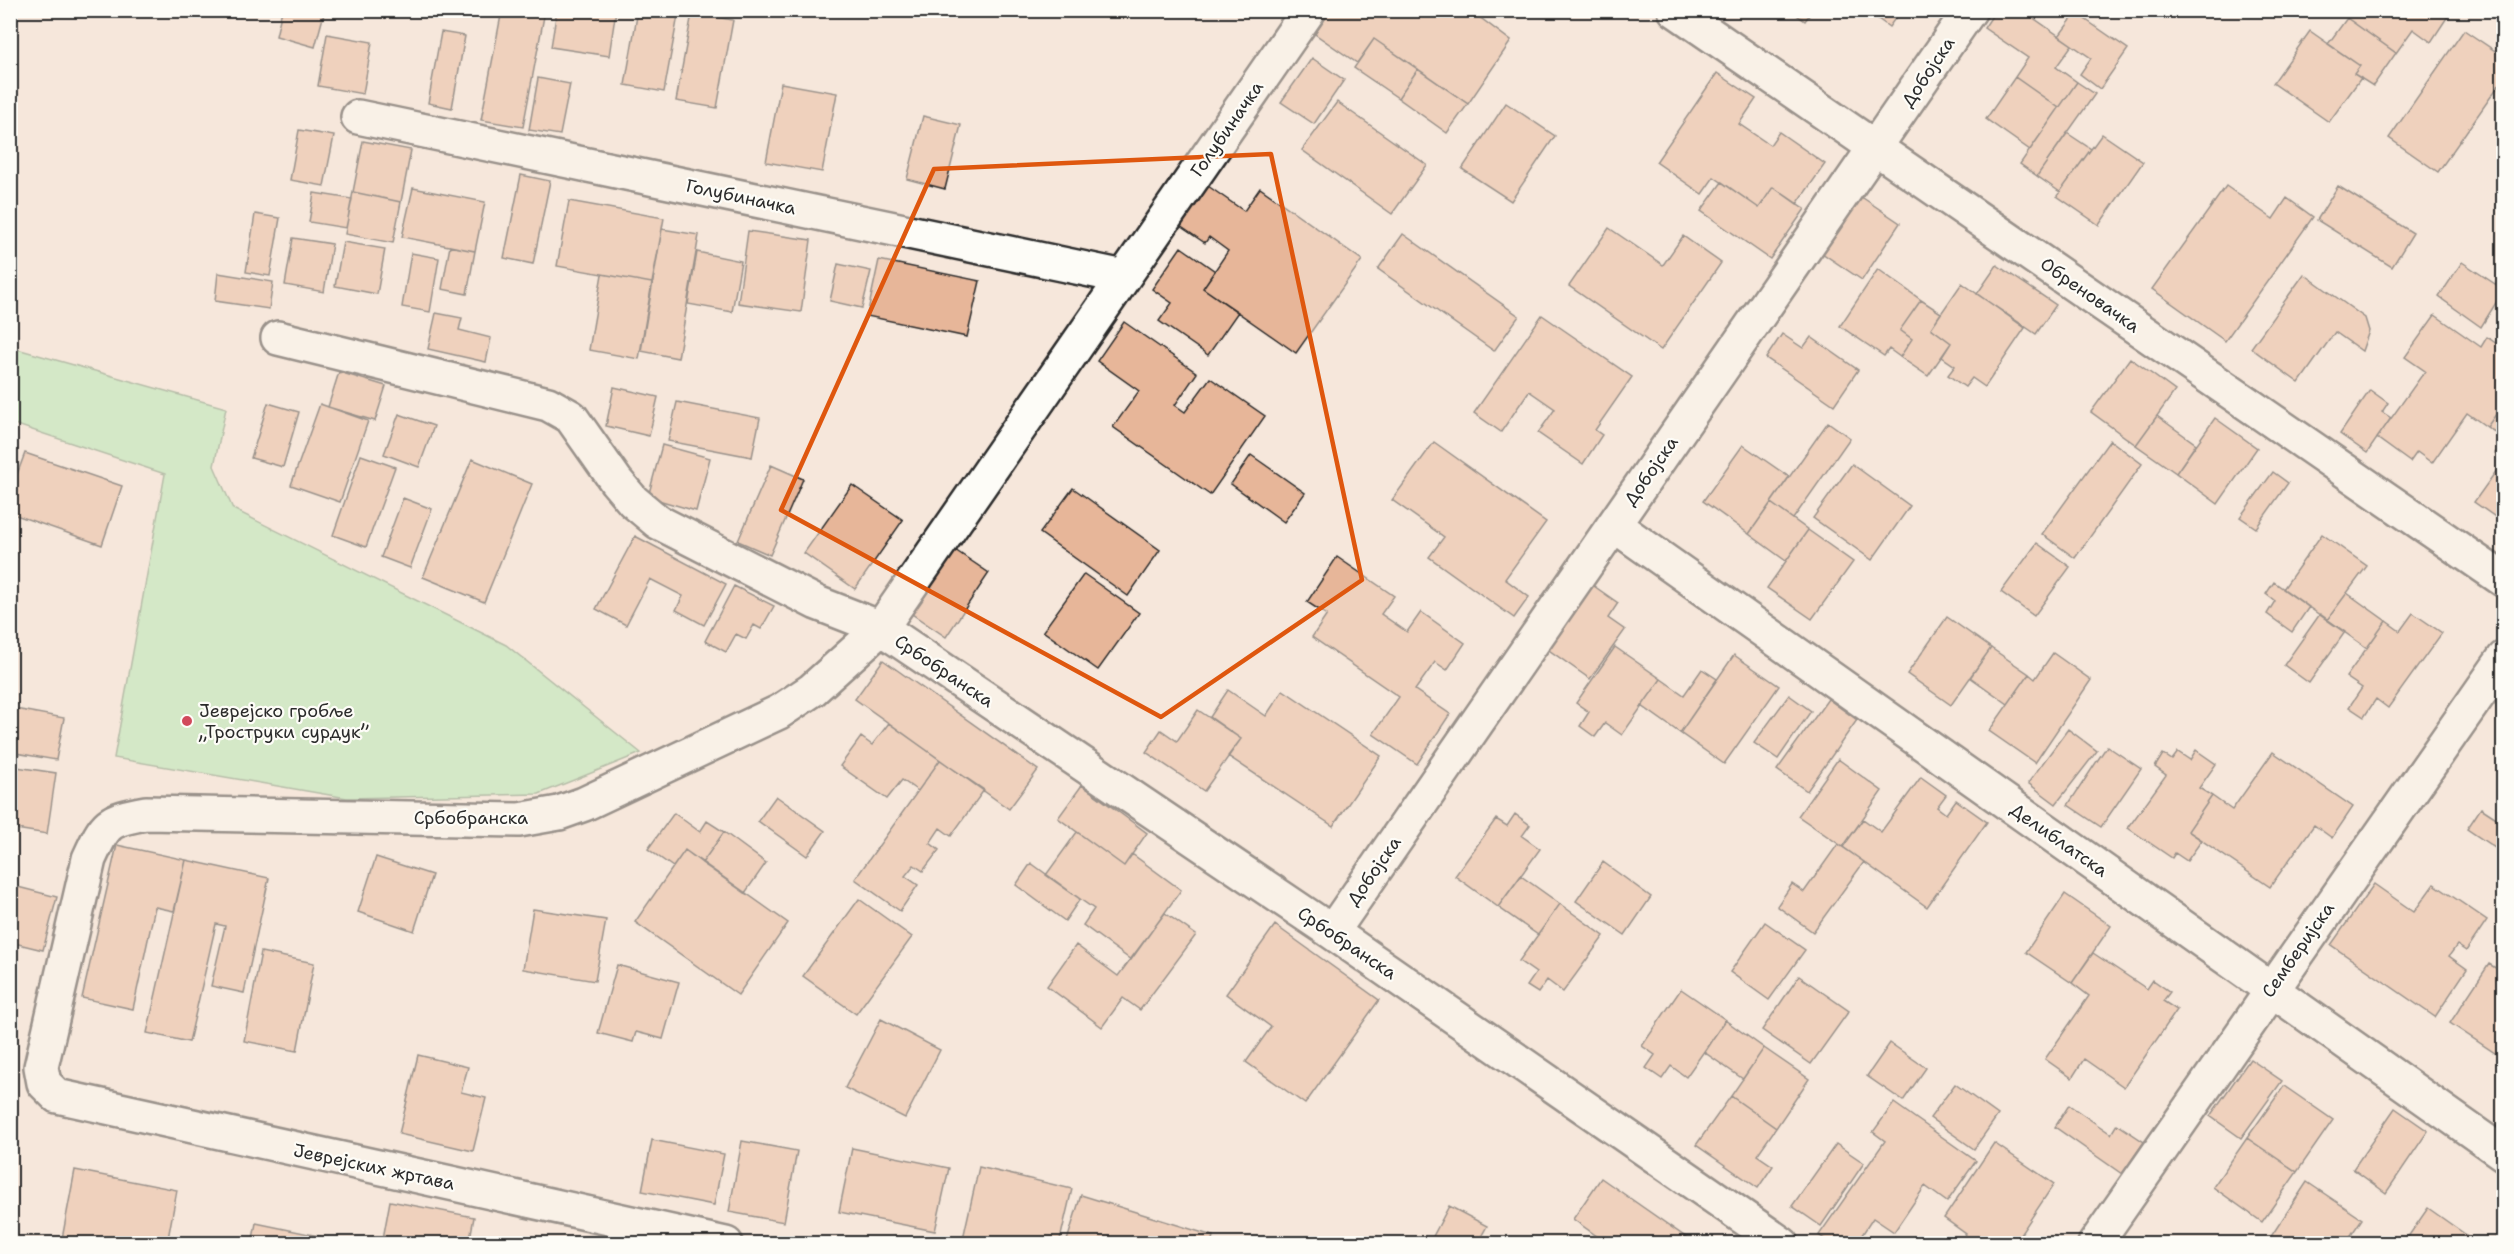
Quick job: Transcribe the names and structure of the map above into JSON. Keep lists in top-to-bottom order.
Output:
{
  "streets": {
    "street": [
      "Добојска",
      "Голубиначка",
      "Обреновачка",
      "Србобранска",
      "Делиблатска",
      "Семберијска",
      "Јеврејских жртава"
    ]
  },
  "crossings": [
    ["Добојска", "Обреновачка"],
    ["Добојска", "Србобранска"],
    ["Добојска", "Делиблатска"],
    ["Голубиначка", "Србобранска"],
    ["Србобранска", "Јеврејских жртава"],
    ["Делиблатска", "Семберијска"]
  ],
  "places": ["Јеврејско гробље „Троструки сурдук”"]
}
